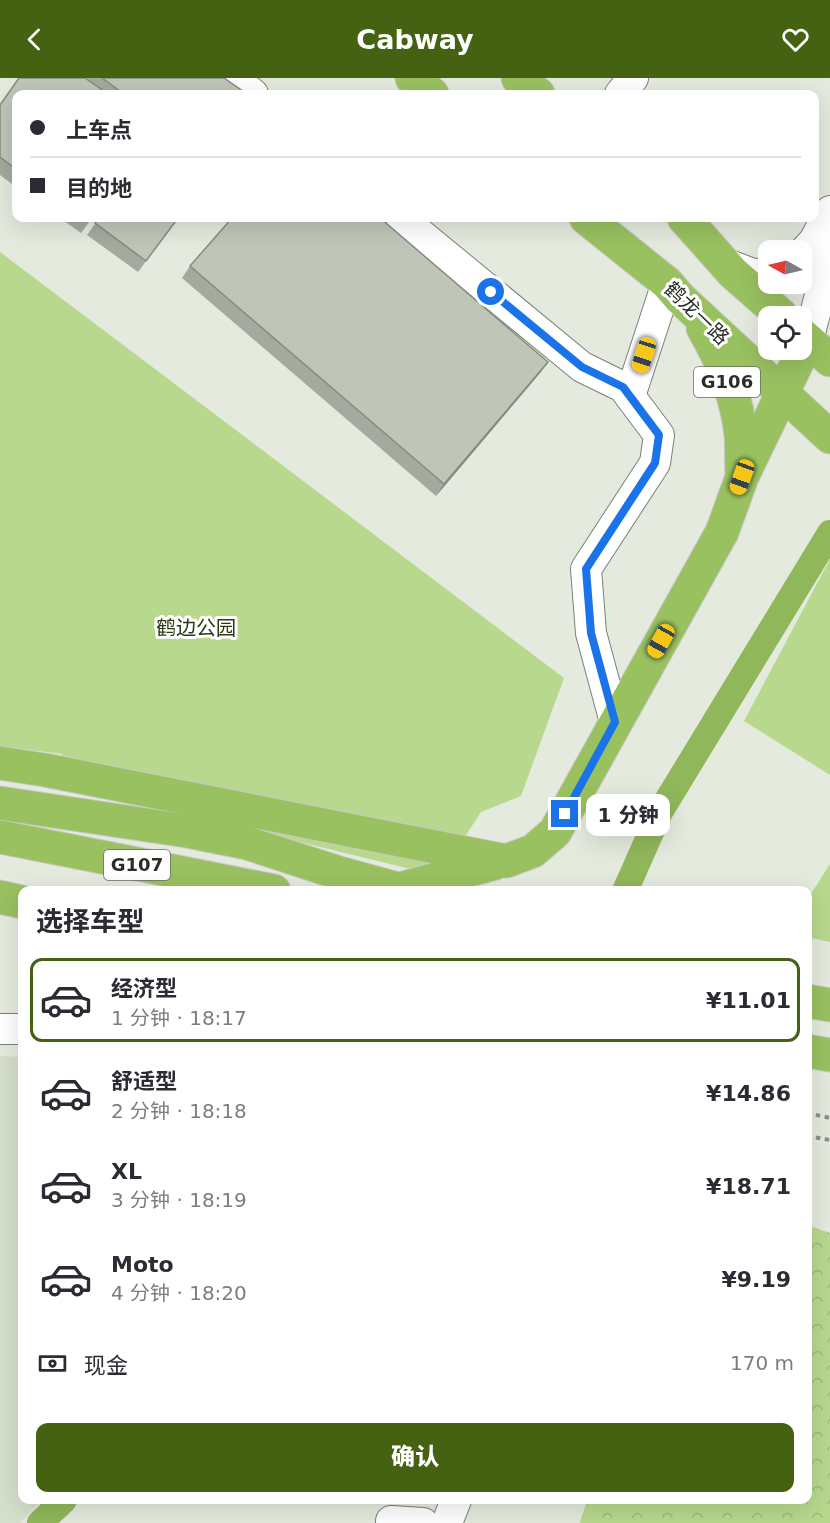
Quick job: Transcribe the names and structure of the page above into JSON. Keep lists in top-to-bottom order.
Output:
{
  "streets": {
    "highway": ["鹤龙一路", "G106", "G107"]
  },
  "crossings": [
    ["鹤龙一路", "G106"]
  ],
  "parks": ["鹤边公园"],
  "north": "left",
  "page": {
    "header": "Cabway",
    "banner": ["上车点", "目的地"],
    "bubble": "1 分钟",
    "heading": "选择车型",
    "list": [
      {
        "name": "经济型",
        "note": "1 分钟 · 18:17",
        "value": "¥11.01"
      },
      {
        "name": "舒适型",
        "note": "2 分钟 · 18:18",
        "value": "¥14.86"
      },
      {
        "name": "XL",
        "note": "3 分钟 · 18:19",
        "value": "¥18.71"
      },
      {
        "name": "Moto",
        "note": "4 分钟 · 18:20",
        "value": "¥9.19"
      }
    ],
    "pay": ["现金", "170 m"],
    "buttons": "确认"
  }
}
